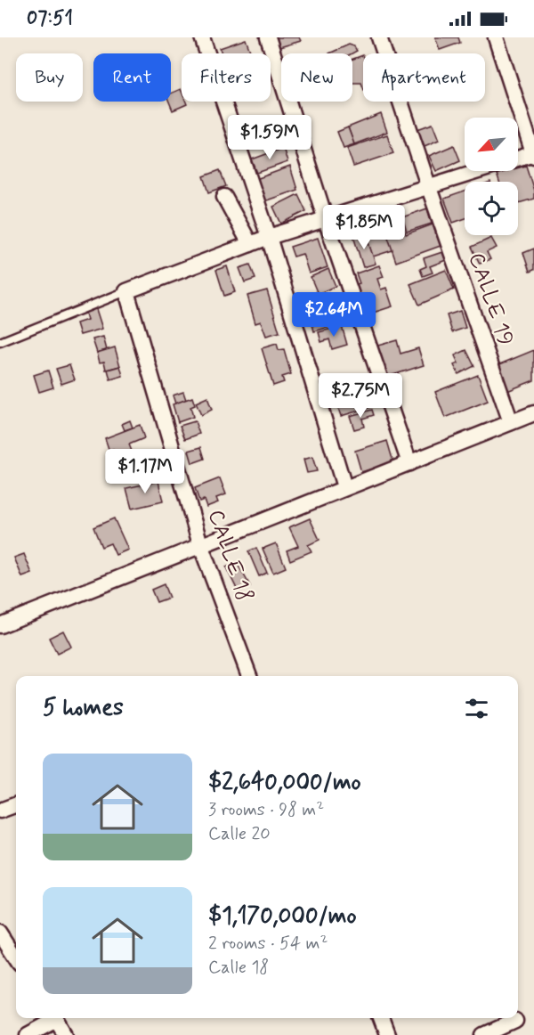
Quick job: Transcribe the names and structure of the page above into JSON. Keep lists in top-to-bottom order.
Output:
{
  "streets": {
    "street": ["CALLE 19", "CALLE 18"]
  },
  "north": "bottom left",
  "page": {
    "status": "07:51",
    "chip": [
      "Buy",
      "Rent",
      "Filters",
      "New",
      "Apartment"
    ],
    "price": [
      "$1.59M",
      "$1.85M",
      "$2.64M",
      "$2.75M",
      "$1.17M"
    ],
    "heading": "5 homes",
    "list": [
      {
        "name": "$2,640,000/mo",
        "note": "3 rooms · 98 m² · Calle 20"
      },
      {
        "name": "$1,170,000/mo",
        "note": "2 rooms · 54 m² · Calle 18"
      }
    ]
  }
}
